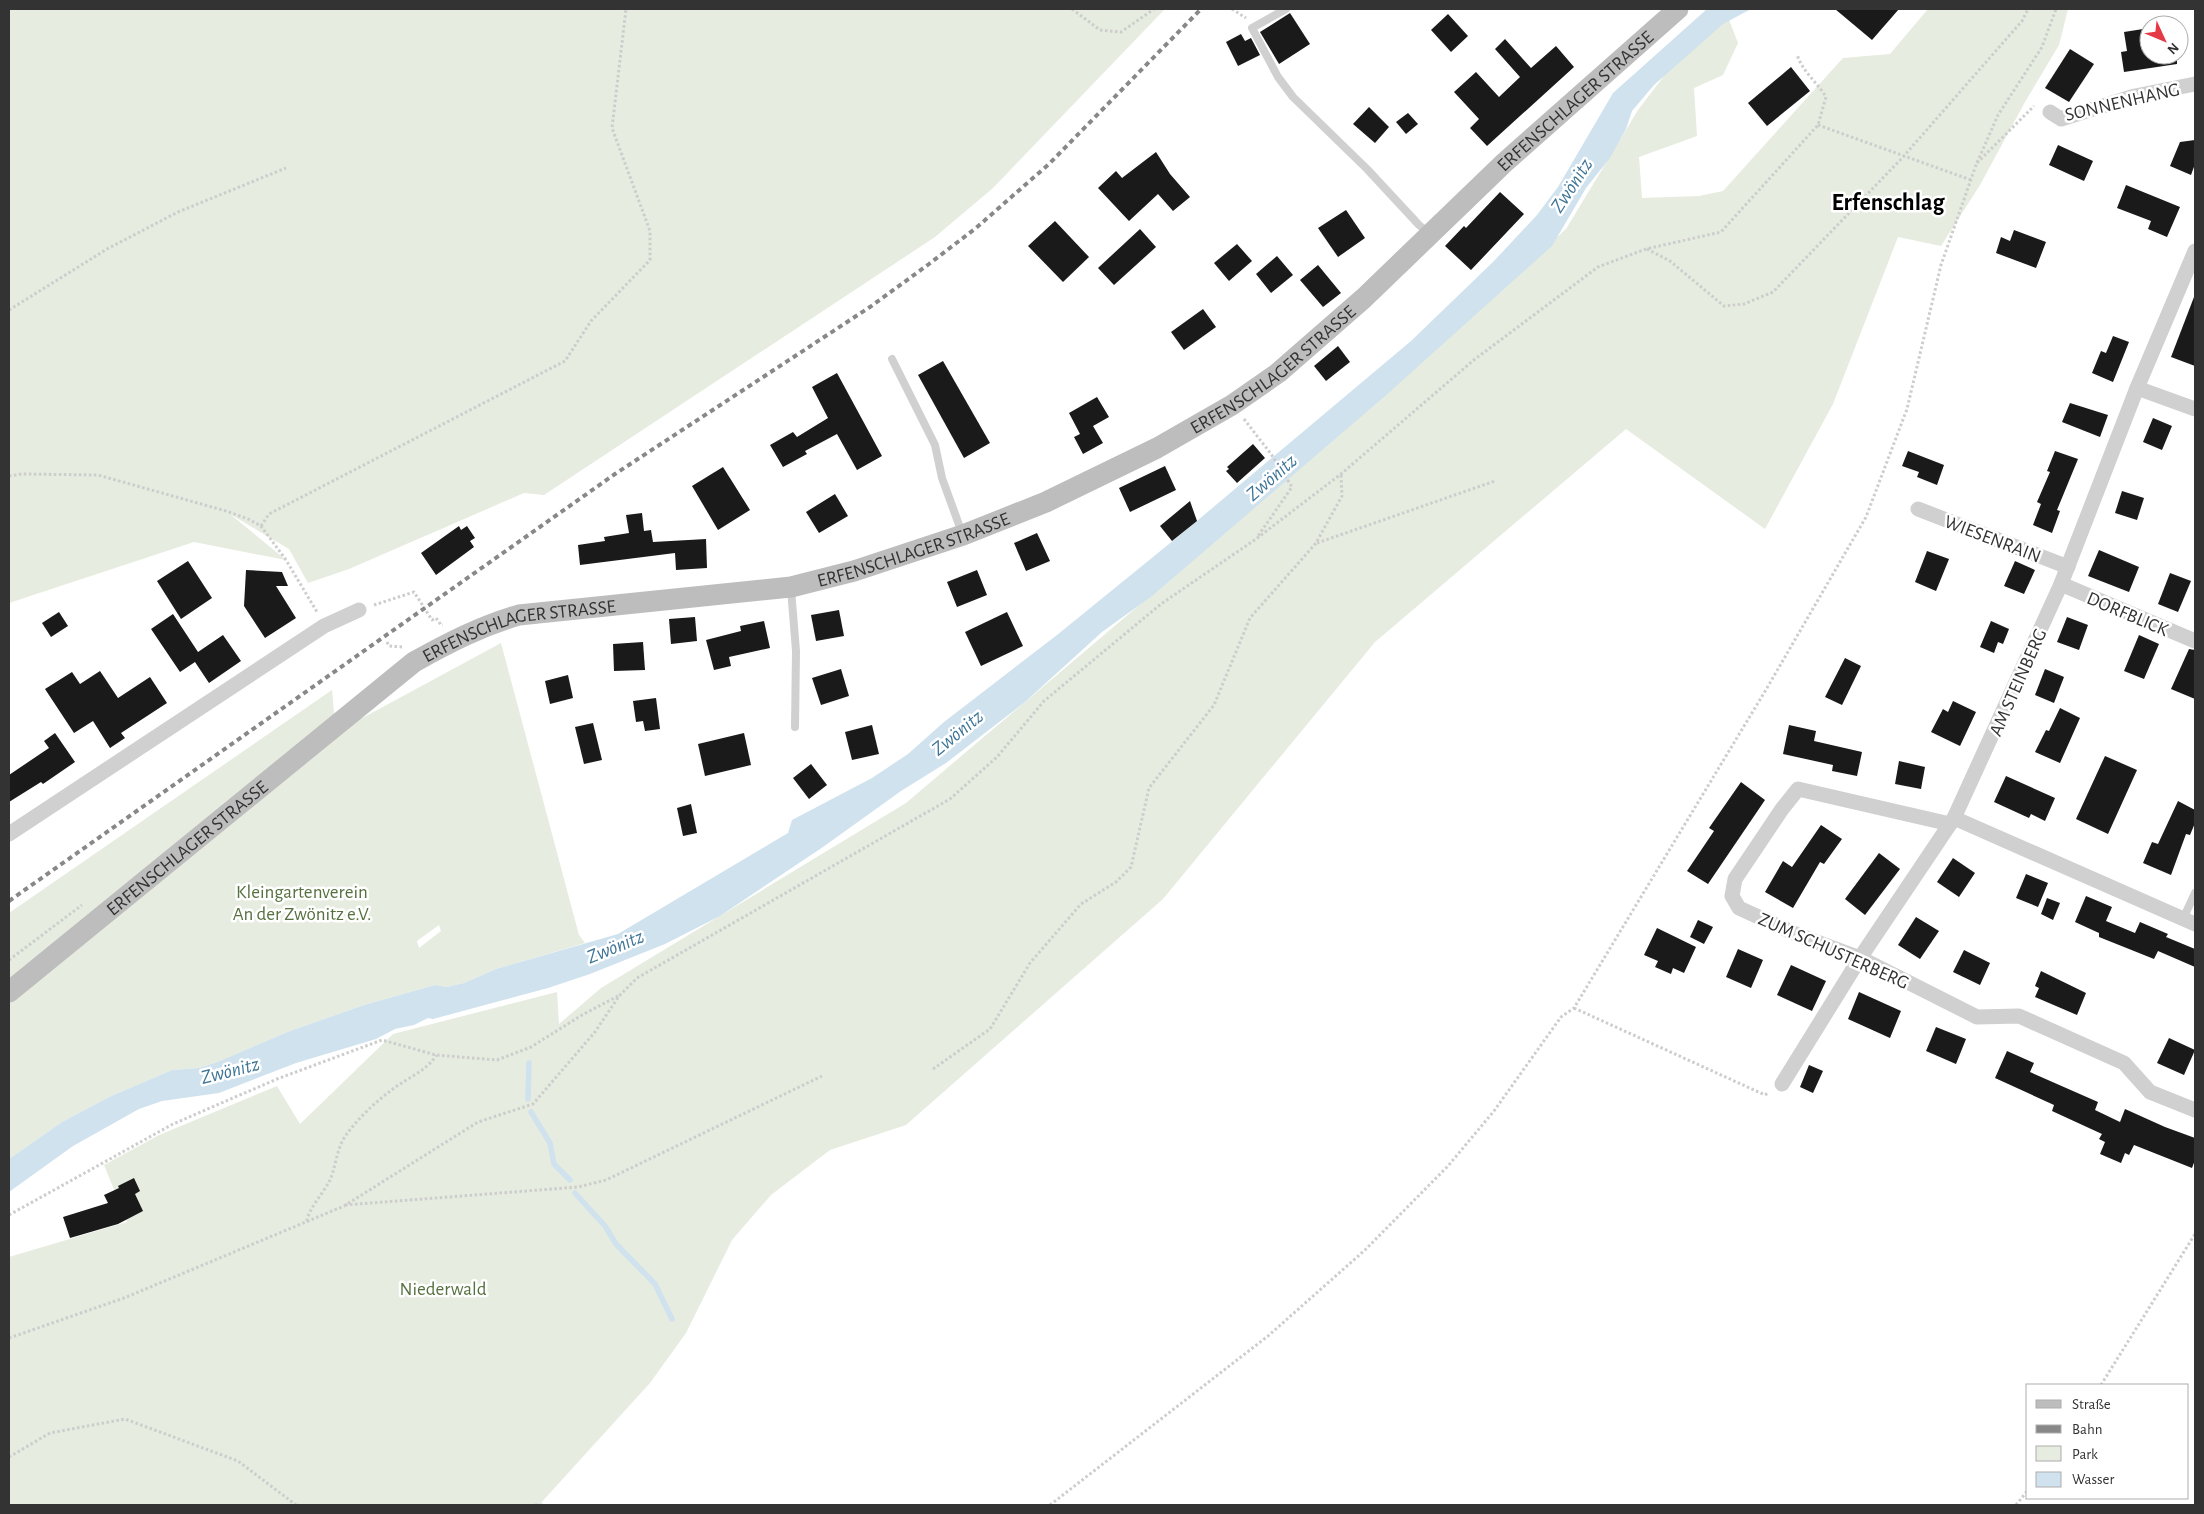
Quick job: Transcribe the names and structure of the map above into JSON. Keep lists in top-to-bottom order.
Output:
{
  "streets": {
    "main road": ["ERFENSCHLAGER STRASSE"],
    "street": [
      "SONNENHANG",
      "WIESENRAIN",
      "DORFBLICK",
      "AM STEINBERG",
      "ZUM SCHUSTERBERG"
    ]
  },
  "crossings": [
    ["WIESENRAIN", "AM STEINBERG"],
    ["DORFBLICK", "AM STEINBERG"],
    ["AM STEINBERG", "ZUM SCHUSTERBERG"]
  ],
  "districts": ["Erfenschlag"],
  "water": ["Zwönitz"],
  "parks": ["Kleingartenverein An der Zwönitz e.V.", "Niederwald"],
  "legend": [
    "Straße",
    "Bahn",
    "Park",
    "Wasser"
  ],
  "north": "bottom right"
}
